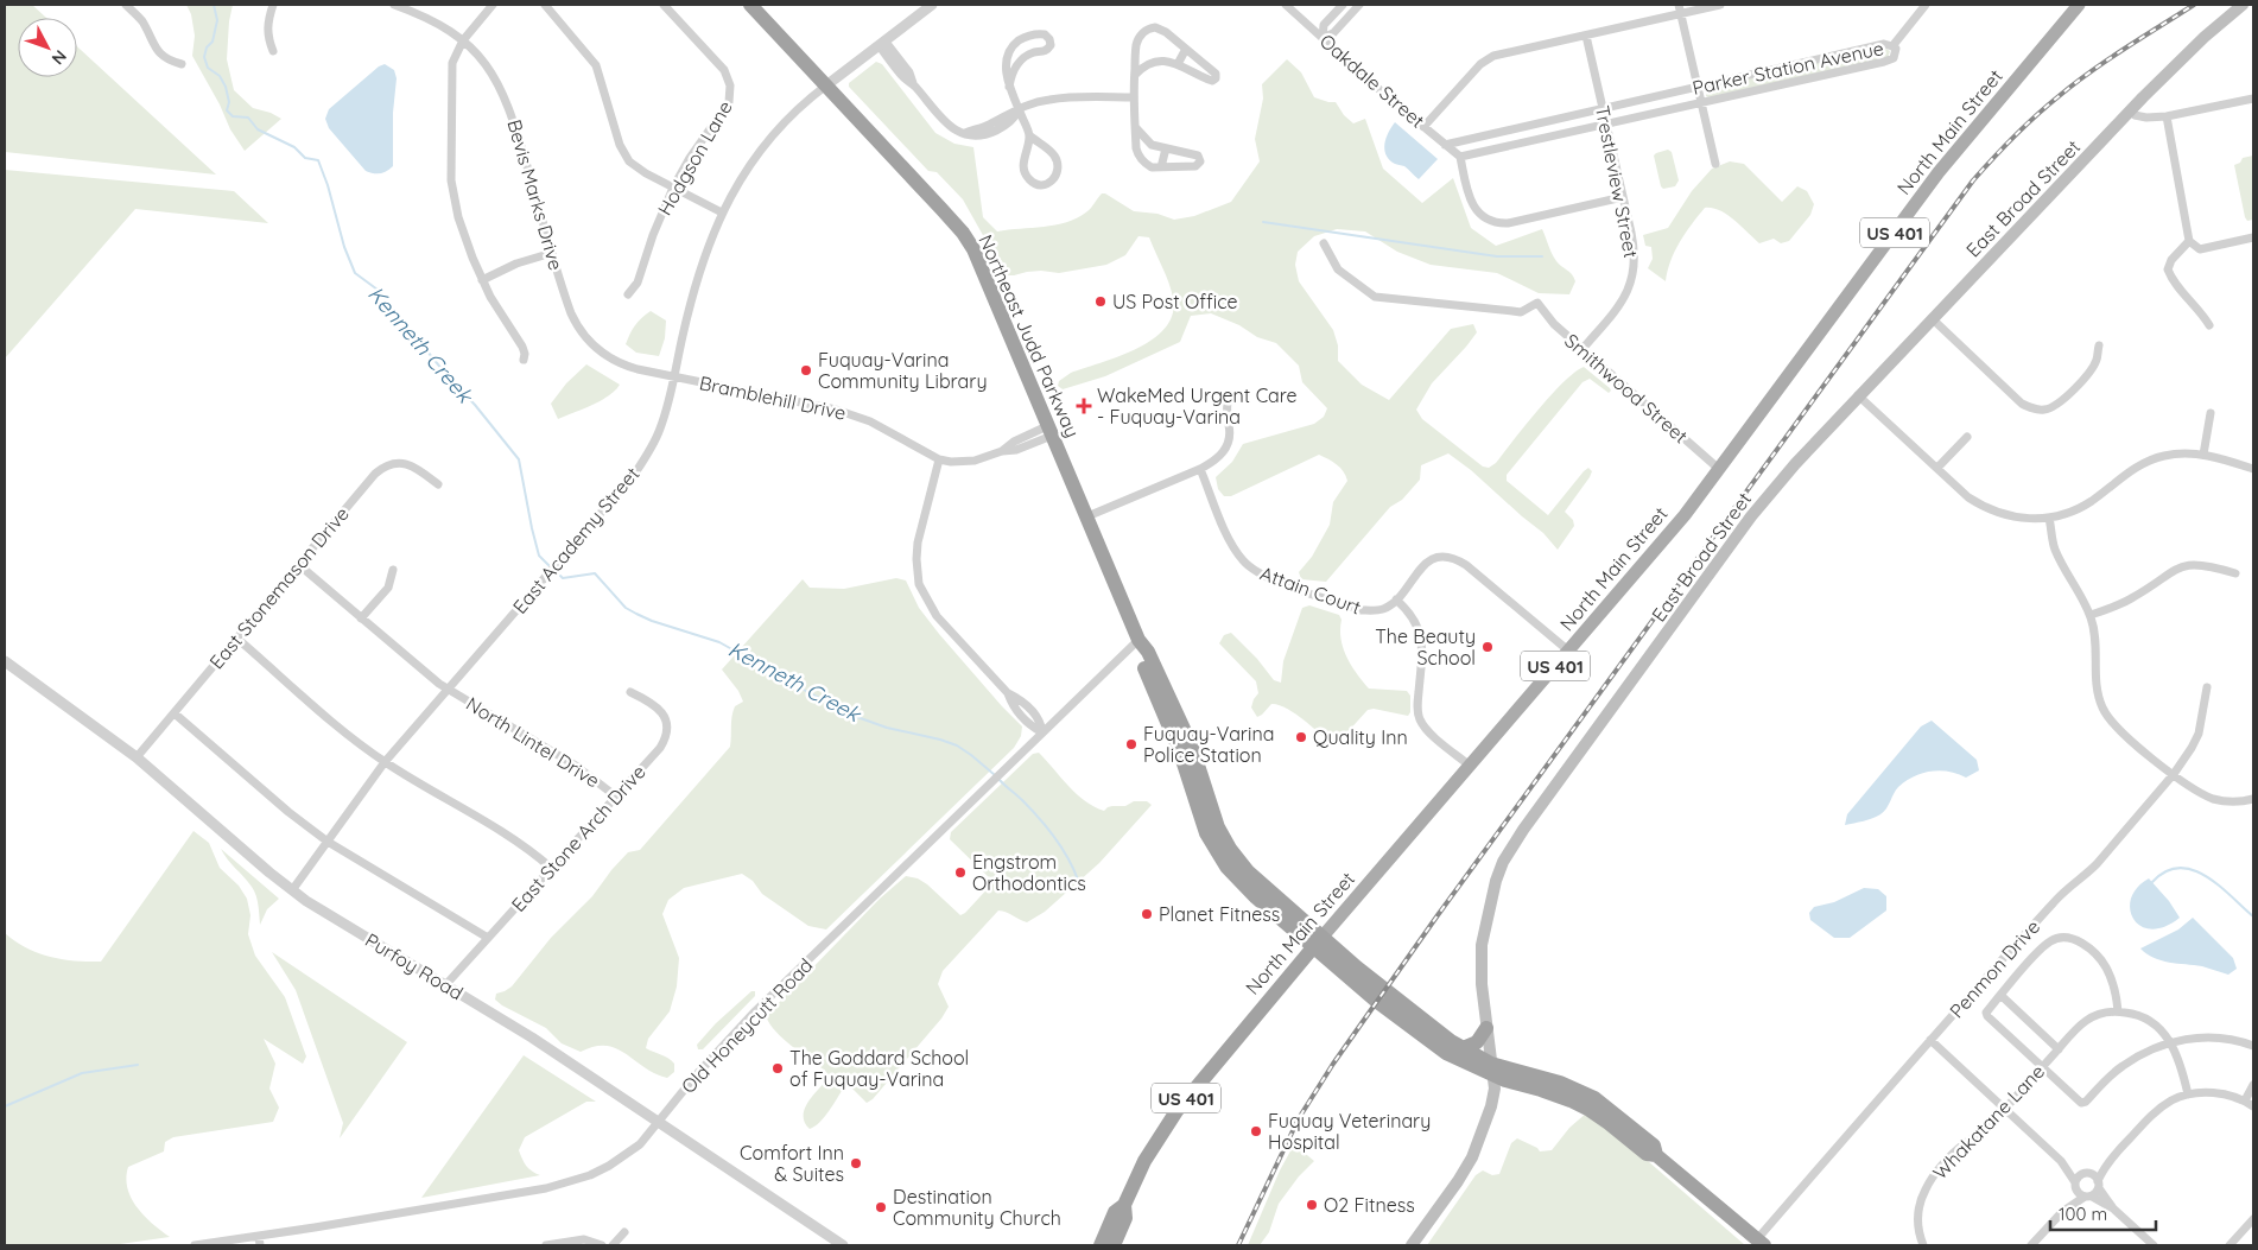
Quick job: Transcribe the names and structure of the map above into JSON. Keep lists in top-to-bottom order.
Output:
{
  "streets": {
    "highway": ["North Main Street", "US 401", "Northeast Judd Parkway"],
    "main road": ["East Broad Street"],
    "street": [
      "Parker Station Avenue",
      "Oakdale Street",
      "Hodgson Lane",
      "Trestleview Street",
      "Bevis Marks Drive",
      "Smithwood Street",
      "Bramblehill Drive",
      "East Academy Street",
      "East Stonemason Drive",
      "Attain Court",
      "North Lintel Drive",
      "East Stone Arch Drive",
      "Purfoy Road",
      "Penmon Drive",
      "Old Honeycutt Road",
      "Whakatane Lane"
    ]
  },
  "crossings": [
    ["Parker Station Avenue", "Oakdale Street"],
    ["Parker Station Avenue", "Trestleview Street"],
    ["North Main Street", "Northeast Judd Parkway"],
    ["North Main Street", "Smithwood Street"],
    ["North Main Street", "Attain Court"],
    ["Trestleview Street", "Smithwood Street"],
    ["Bevis Marks Drive", "Bramblehill Drive"],
    ["Bevis Marks Drive", "East Academy Street"],
    ["East Broad Street", "Northeast Judd Parkway"],
    ["Northeast Judd Parkway", "Bramblehill Drive"],
    ["Northeast Judd Parkway", "East Academy Street"],
    ["Northeast Judd Parkway", "Penmon Drive"],
    ["Northeast Judd Parkway", "Old Honeycutt Road"],
    ["Bramblehill Drive", "East Academy Street"],
    ["East Academy Street", "North Lintel Drive"],
    ["East Academy Street", "Purfoy Road"],
    ["East Stonemason Drive", "North Lintel Drive"],
    ["East Stonemason Drive", "Purfoy Road"],
    ["North Lintel Drive", "East Stone Arch Drive"],
    ["East Stone Arch Drive", "Purfoy Road"],
    ["Purfoy Road", "Old Honeycutt Road"]
  ],
  "water": ["Kenneth Creek"],
  "places": {
    "other": [
      "US Post Office",
      "Fuquay-Varina Community Library",
      "The Beauty School",
      "Quality Inn",
      "Fuquay-Varina Police Station",
      "Engstrom Orthodontics",
      "Planet Fitness",
      "The Goddard School of Fuquay-Varina",
      "Fuquay Veterinary Hospital",
      "Comfort Inn & Suites",
      "O2 Fitness",
      "Destination Community Church"
    ],
    "health": ["WakeMed Urgent Care - Fuquay-Varina"]
  },
  "scale_bar": "100 m",
  "north": "bottom right"
}
